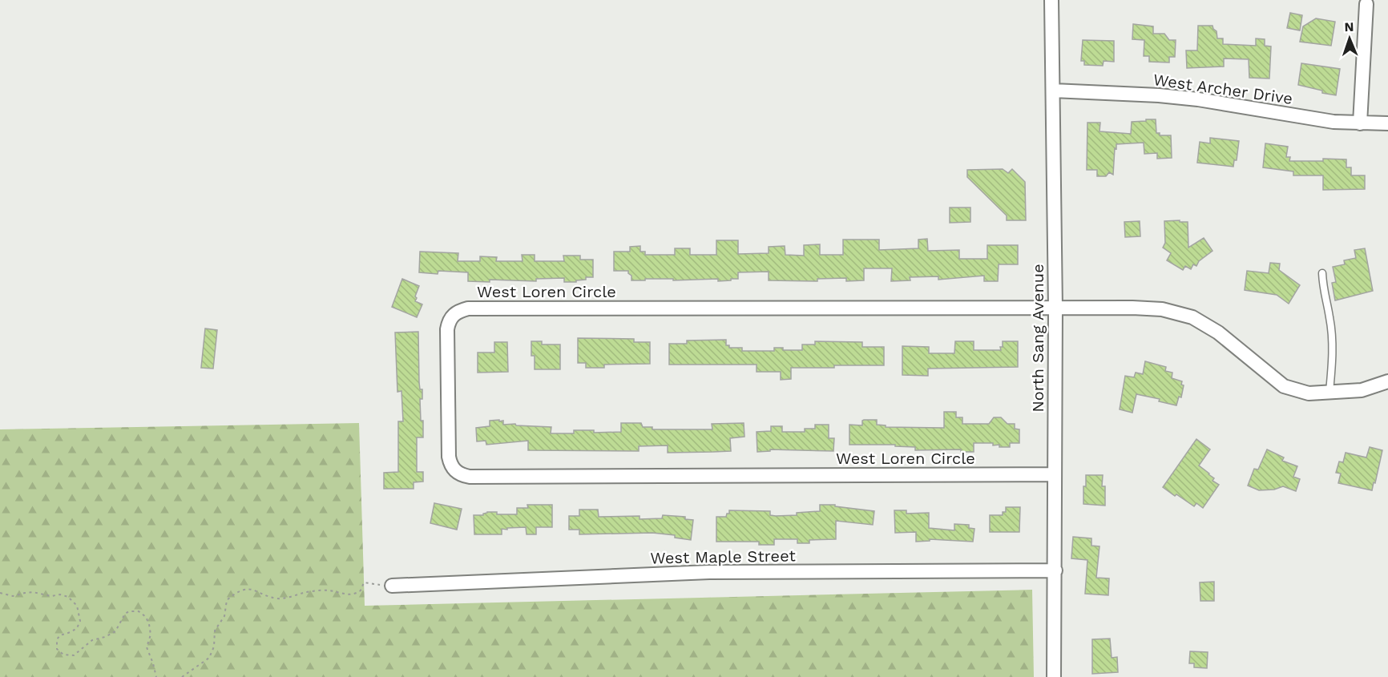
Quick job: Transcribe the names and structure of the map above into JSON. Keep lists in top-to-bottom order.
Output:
{
  "streets": {
    "street": [
      "West Archer Drive",
      "West Loren Circle",
      "North Sang Avenue",
      "West Maple Street"
    ]
  },
  "crossings": [
    ["West Archer Drive", "North Sang Avenue"],
    ["West Loren Circle", "North Sang Avenue"],
    ["North Sang Avenue", "West Maple Street"]
  ],
  "north": "top"
}
